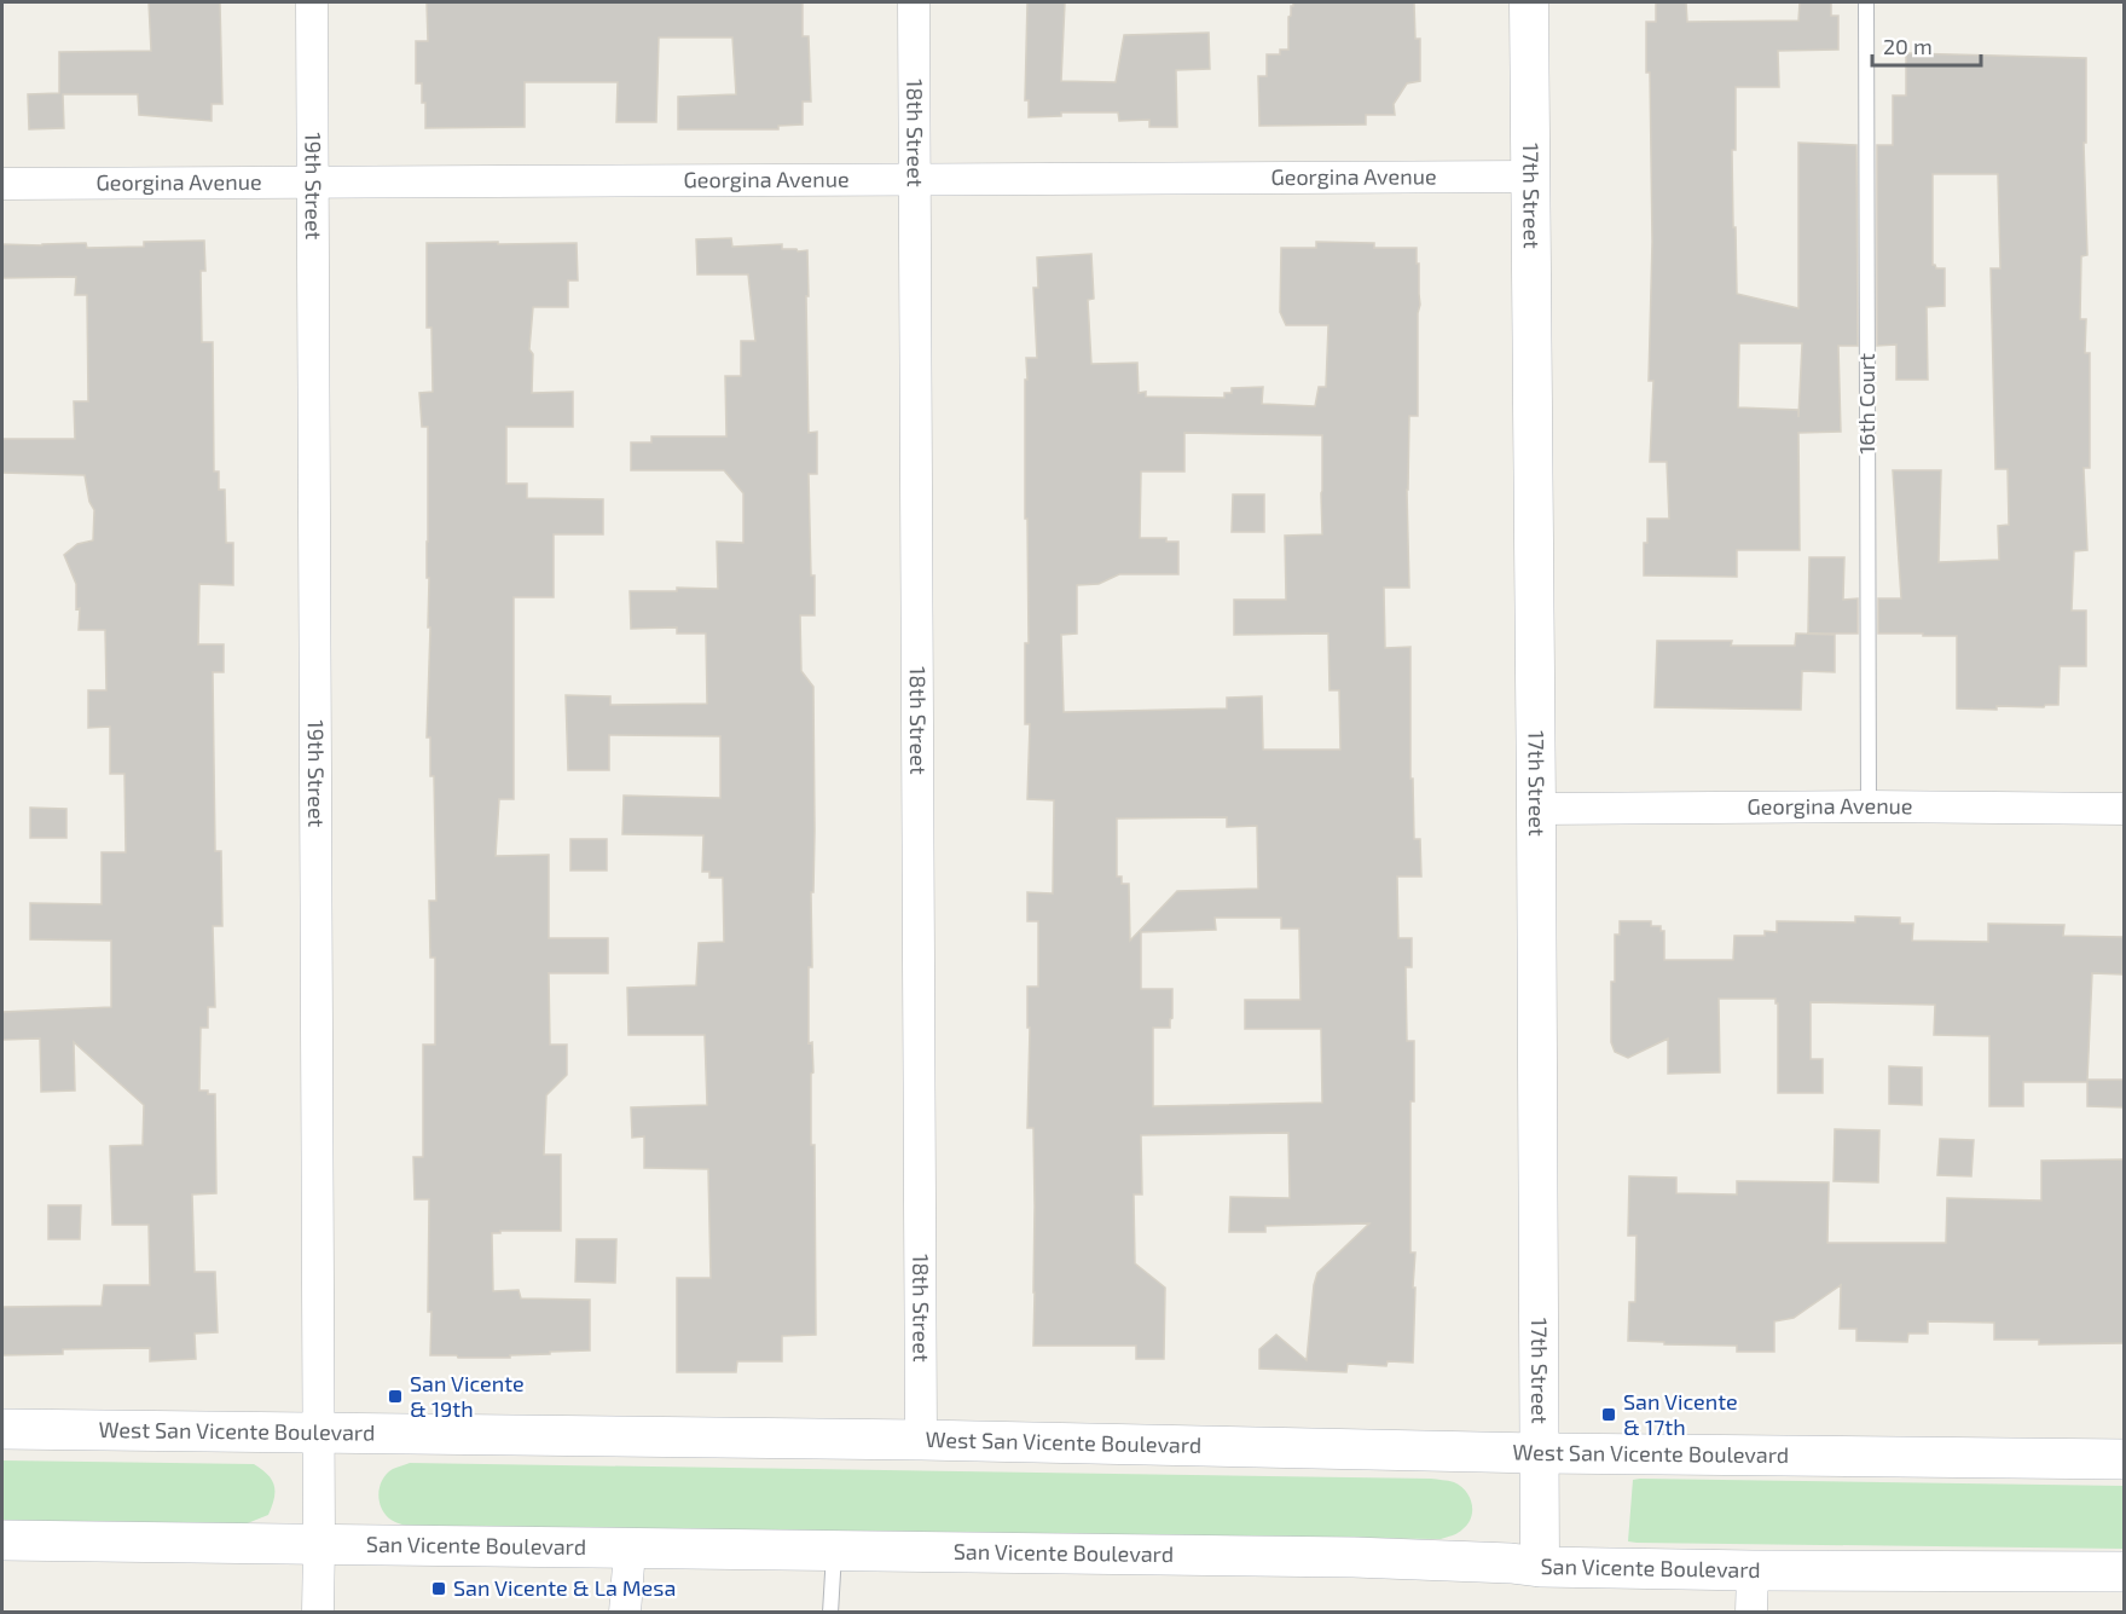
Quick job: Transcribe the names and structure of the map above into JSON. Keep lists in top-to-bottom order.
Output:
{
  "streets": {
    "main road": ["West San Vicente Boulevard", "San Vicente Boulevard"],
    "street": [
      "18th Street",
      "Georgina Avenue",
      "19th Street",
      "17th Street"
    ],
    "lane": ["16th Court"]
  },
  "crossings": [
    ["18th Street", "Georgina Avenue"],
    ["18th Street", "West San Vicente Boulevard"],
    ["Georgina Avenue", "19th Street"],
    ["Georgina Avenue", "17th Street"],
    ["Georgina Avenue", "16th Court"],
    ["19th Street", "West San Vicente Boulevard"],
    ["19th Street", "San Vicente Boulevard"],
    ["17th Street", "West San Vicente Boulevard"],
    ["17th Street", "San Vicente Boulevard"]
  ],
  "places": {
    "transit": ["San Vicente & 19th", "San Vicente & 17th", "San Vicente & La Mesa"]
  },
  "scale_bar": "20 m"
}
